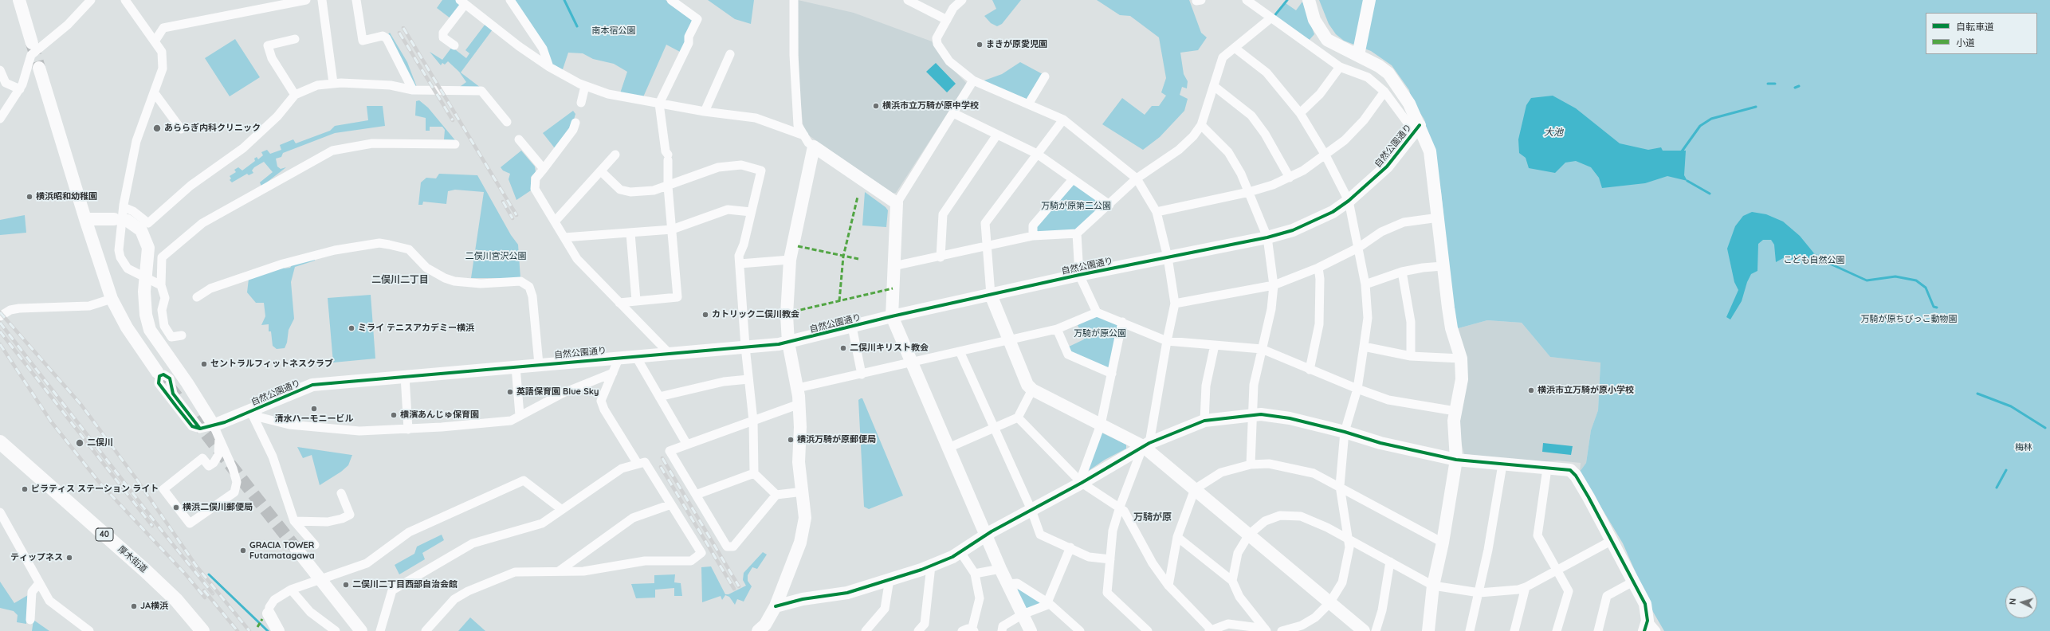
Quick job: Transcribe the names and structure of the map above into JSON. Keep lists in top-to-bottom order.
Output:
{
  "streets": {
    "main road": ["40", "厚木街道"],
    "street": ["自然公園通り"]
  },
  "districts": ["二俣川二丁目", "万騎が原"],
  "water": ["大池"],
  "parks": [
    "南本宿公園",
    "万騎が原第二公園",
    "二俣川宮沢公園",
    "こども自然公園",
    "万騎が原ちびっこ動物園",
    "万騎が原公園",
    "梅林"
  ],
  "places": [
    "まきが原愛児園",
    "横浜市立万騎が原中学校",
    "あららぎ内科クリニック",
    "横浜昭和幼稚園",
    "カトリック二俣川教会",
    "ミライ テニスアカデミー横浜",
    "二俣川キリスト教会",
    "セントラルフィットネスクラブ",
    "横浜市立万騎が原小学校",
    "英語保育園 Blue Sky",
    "清水ハーモニービル",
    "横濱あんじゅ保育園",
    "横浜万騎が原郵便局",
    "二俣川",
    "ピラティス ステーション ライト",
    "横浜二俣川郵便局",
    "GRACIA TOWER Futamatagawa",
    "ティップネス",
    "二俣川二丁目西部自治会館",
    "JA横浜"
  ],
  "legend": ["自転車道", "小道"],
  "north": "left"
}
